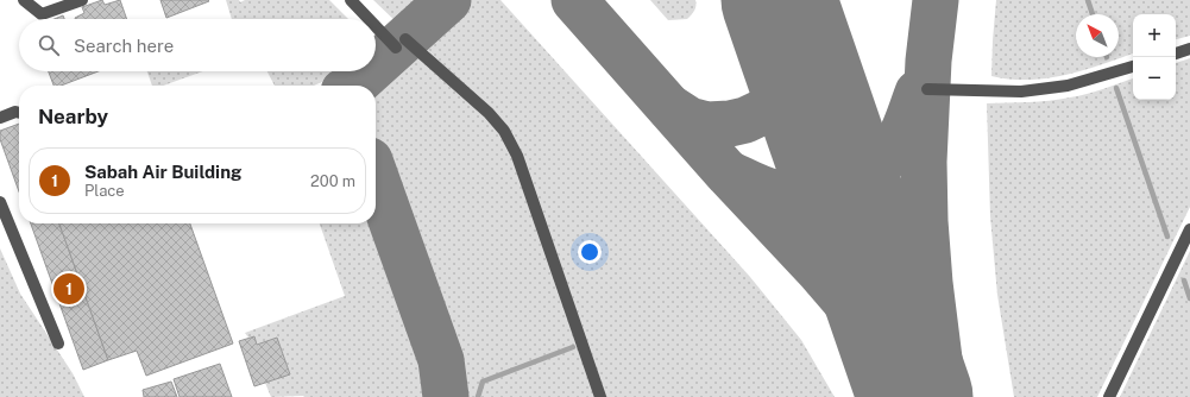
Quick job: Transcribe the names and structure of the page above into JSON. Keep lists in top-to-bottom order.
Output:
{
  "north": "top left",
  "page": {
    "map_buttons": ["+", "−"],
    "search": "Search here",
    "heading": "Nearby",
    "list": [
      {
        "mark": "1",
        "name": "Sabah Air Building",
        "note": "Place",
        "value": "200 m"
      }
    ],
    "pins": "1"
  }
}
